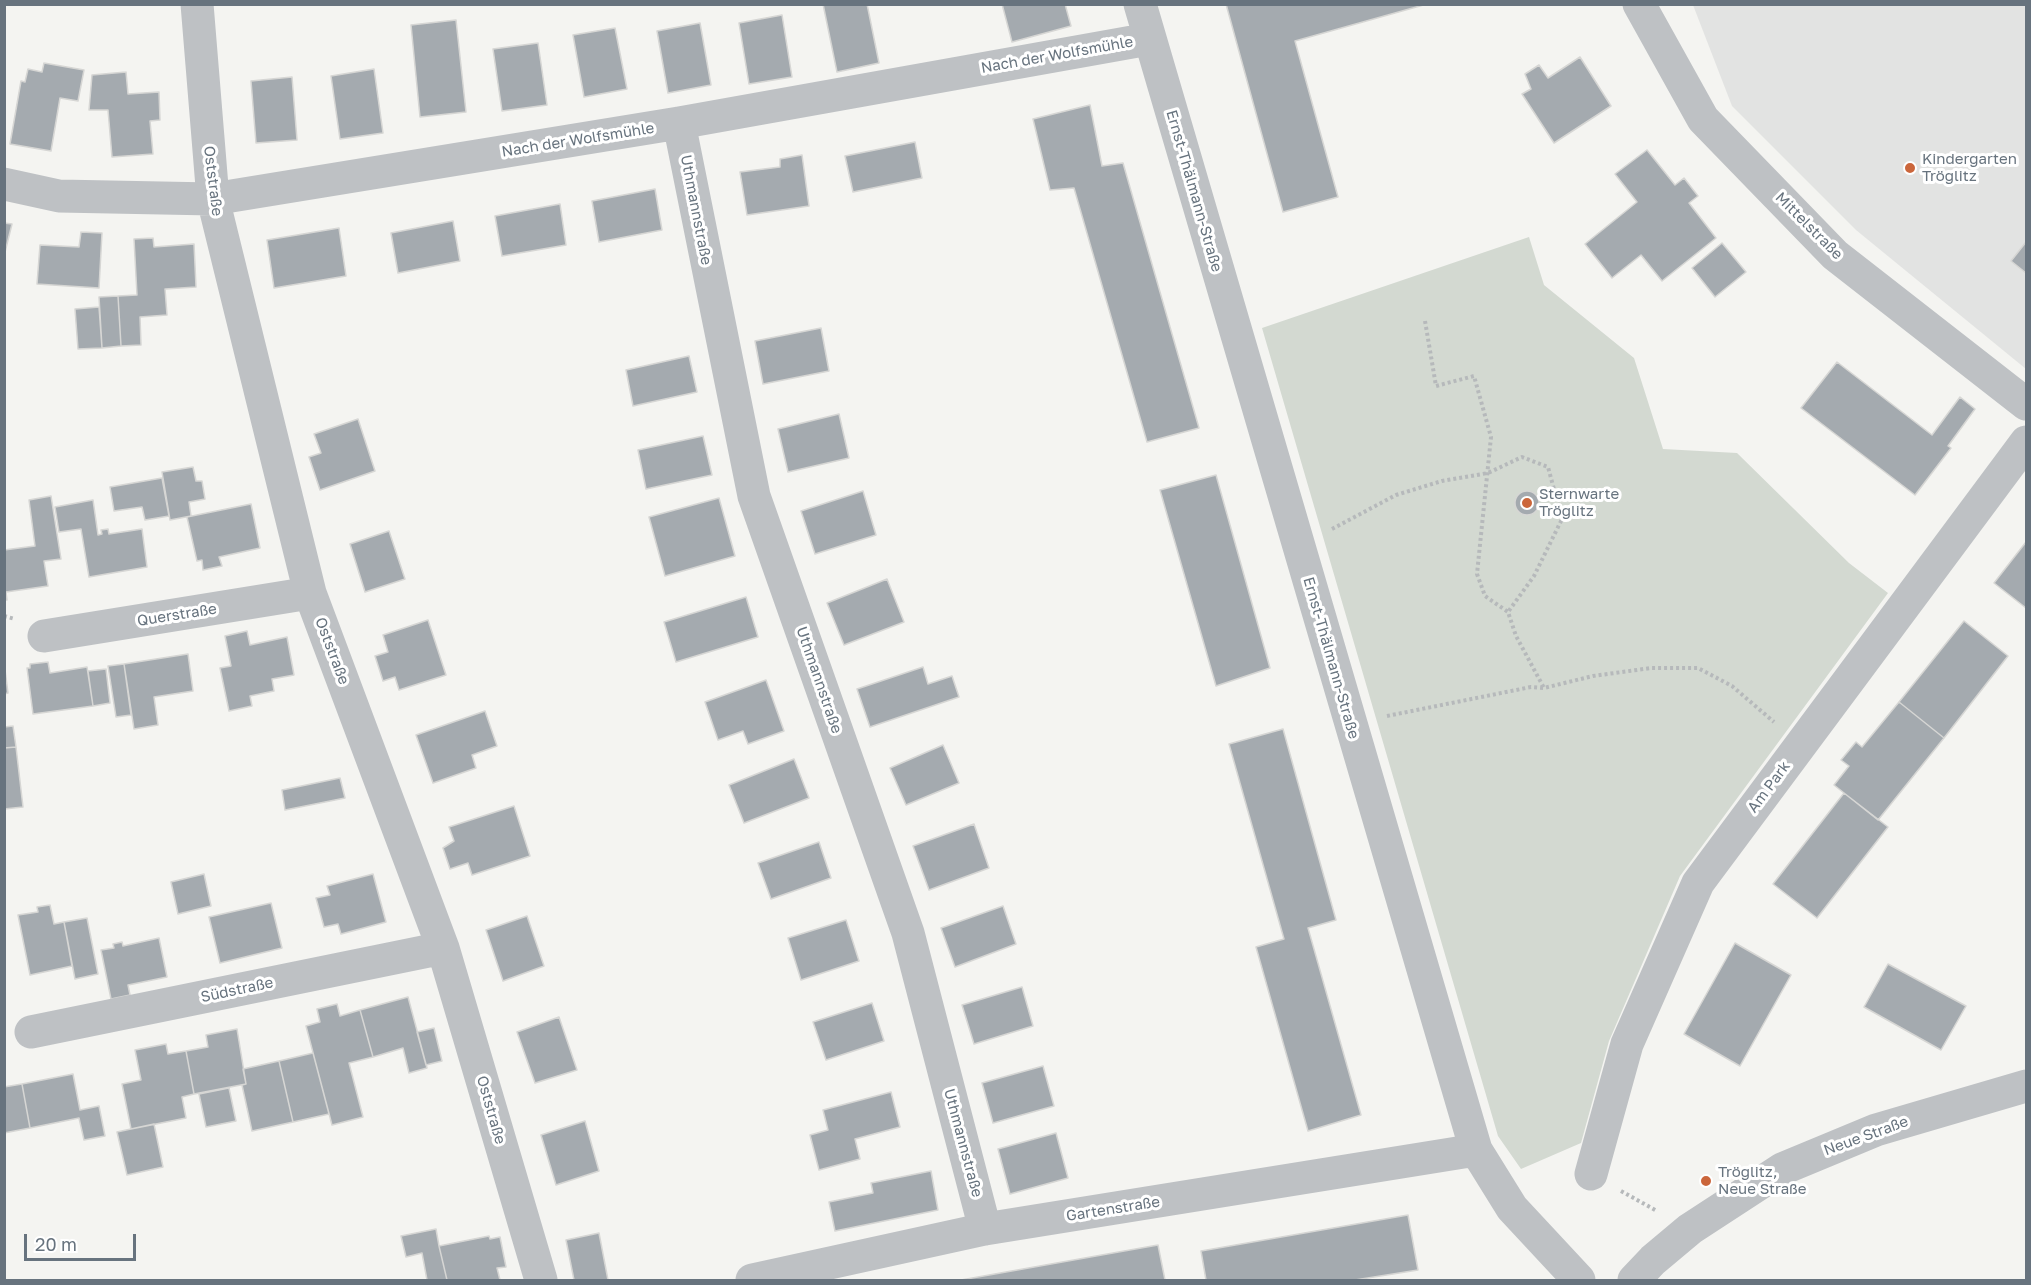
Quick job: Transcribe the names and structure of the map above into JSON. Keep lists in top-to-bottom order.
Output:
{
  "streets": {
    "street": [
      "Nach der Wolfsmühle",
      "Oststraße",
      "Ernst-Thälmann-Straße",
      "Uthmannstraße",
      "Mittelstraße",
      "Querstraße",
      "Am Park",
      "Südstraße",
      "Neue Straße",
      "Gartenstraße"
    ]
  },
  "crossings": [
    ["Nach der Wolfsmühle", "Oststraße"],
    ["Nach der Wolfsmühle", "Ernst-Thälmann-Straße"],
    ["Nach der Wolfsmühle", "Uthmannstraße"],
    ["Oststraße", "Querstraße"],
    ["Oststraße", "Südstraße"],
    ["Ernst-Thälmann-Straße", "Gartenstraße"],
    ["Uthmannstraße", "Gartenstraße"]
  ],
  "places": ["Kindergarten Tröglitz", "Sternwarte Tröglitz", "Tröglitz, Neue Straße"],
  "scale_bar": "20 m"
}
